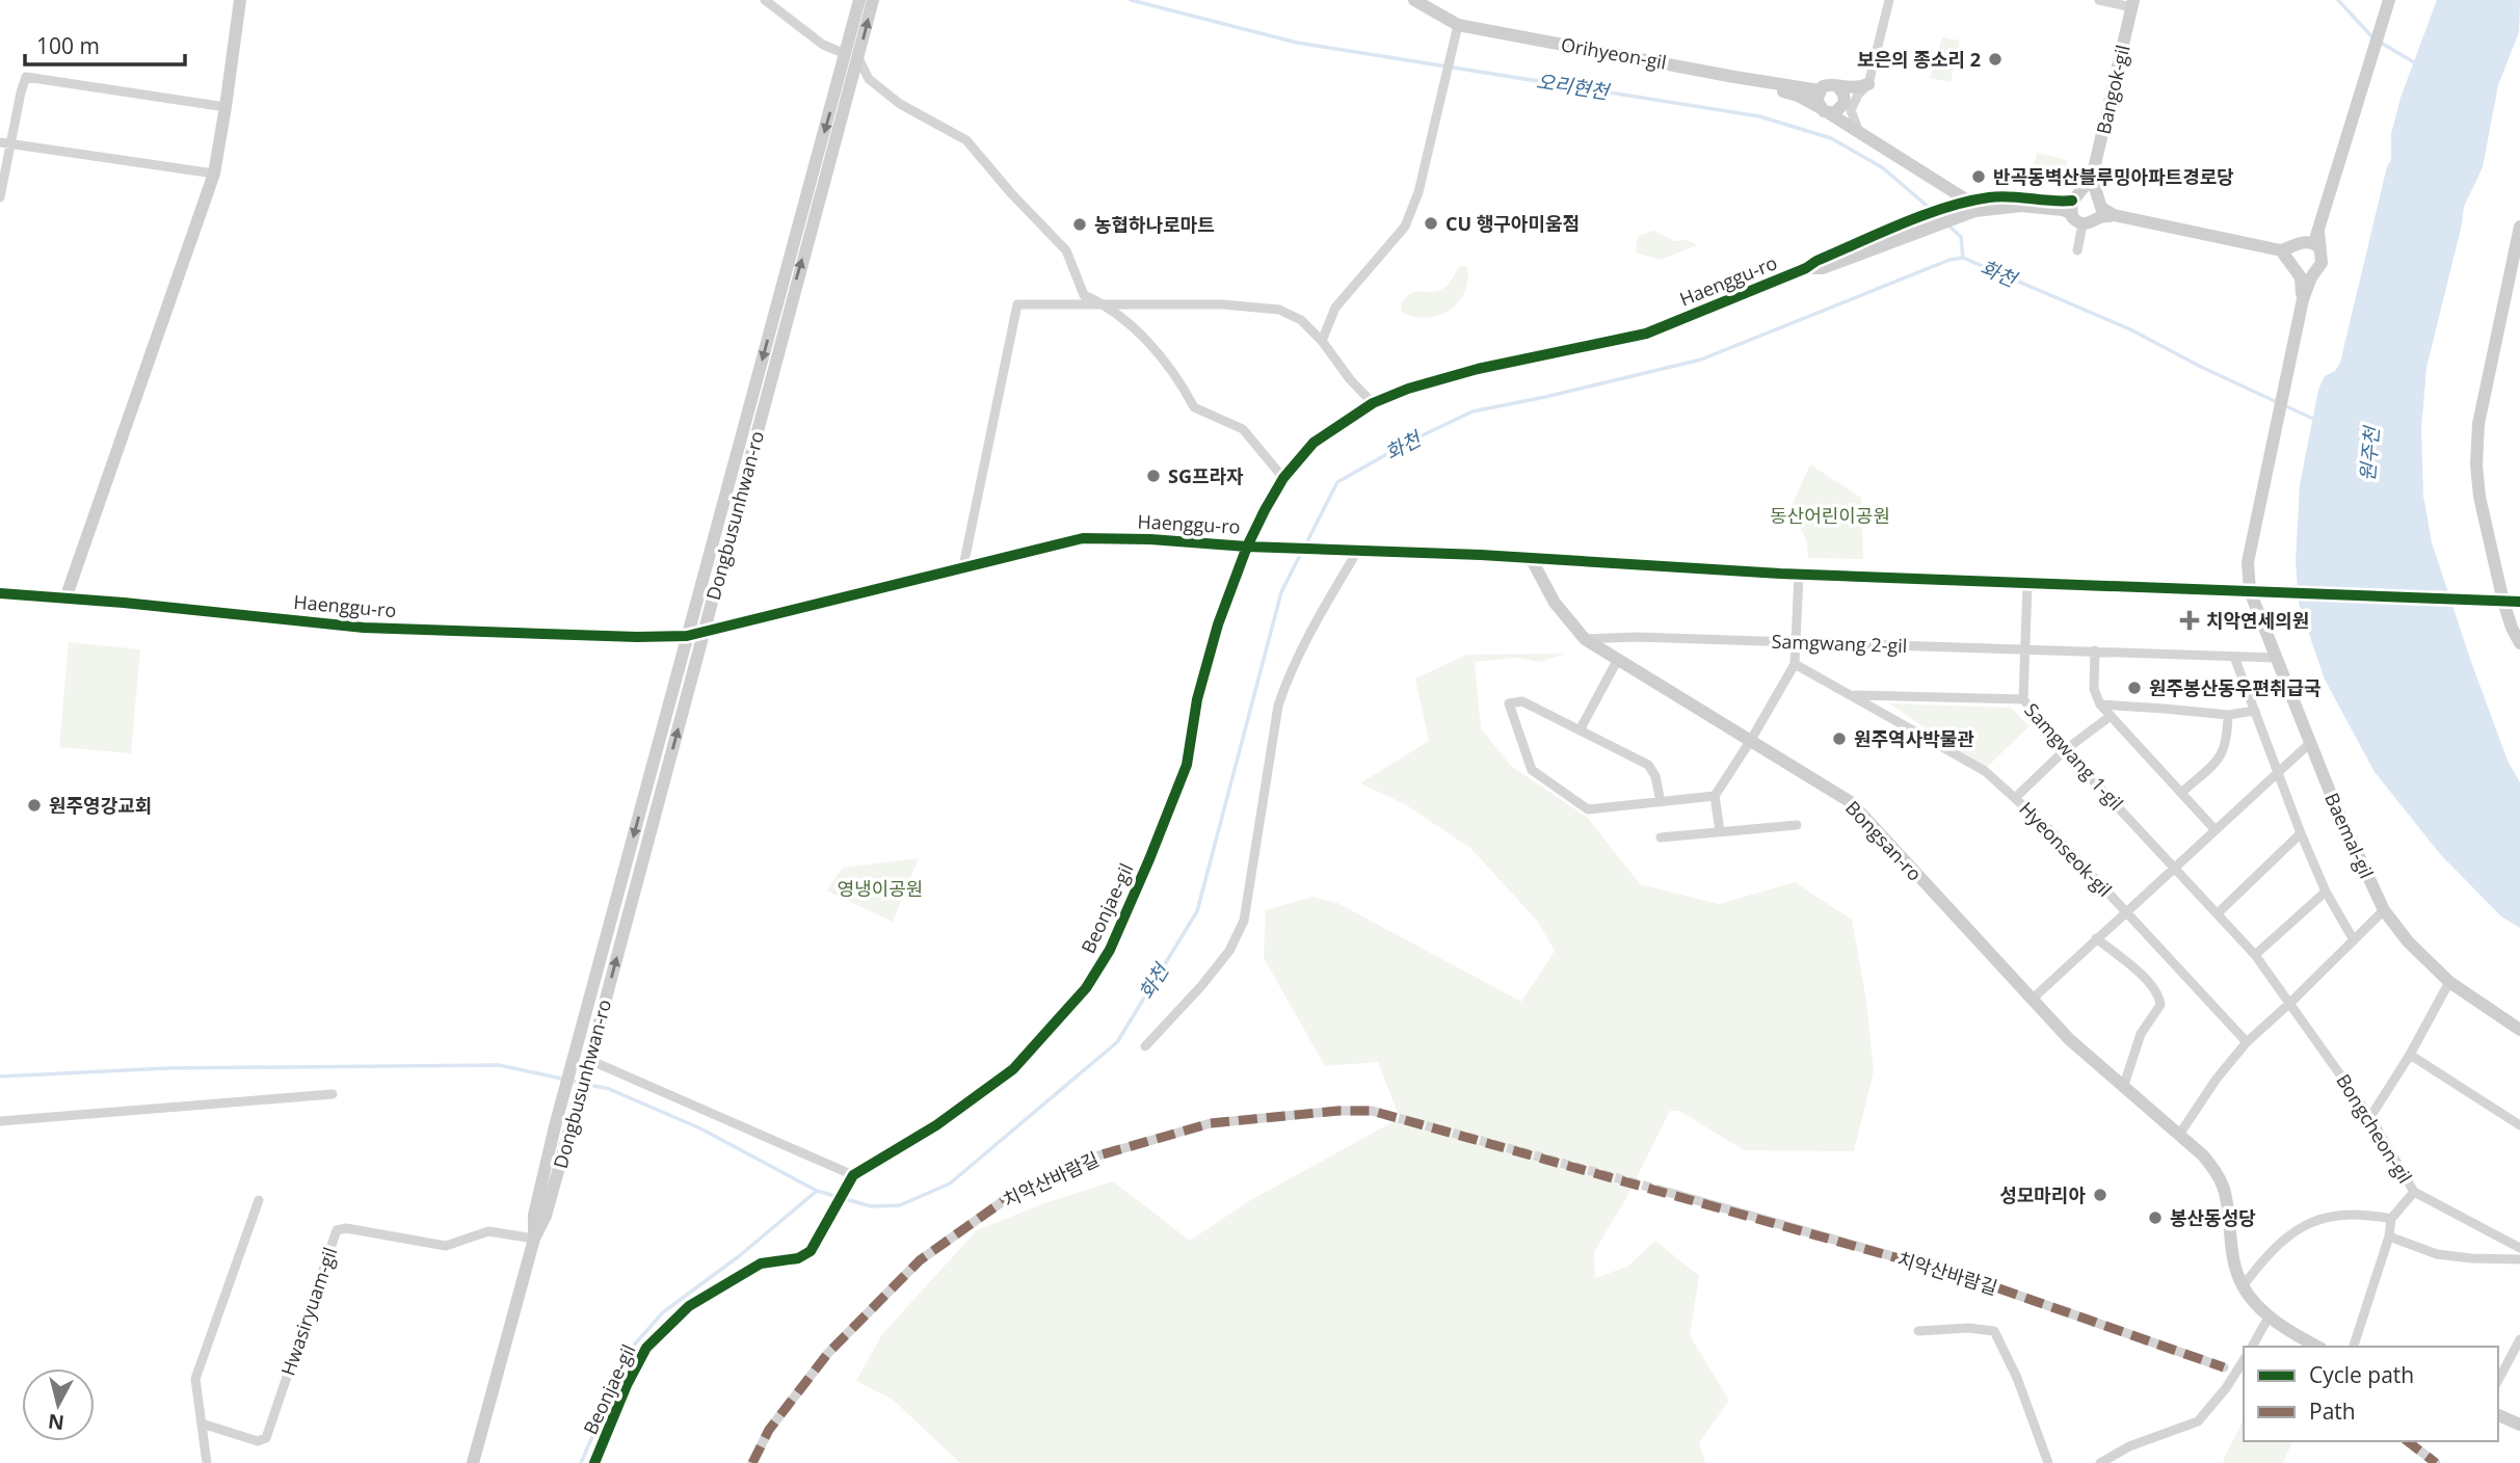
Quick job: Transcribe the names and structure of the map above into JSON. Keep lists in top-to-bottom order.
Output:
{
  "streets": {
    "street": [
      "Orihyeon-gil",
      "Bangok-gil",
      "Haenggu-ro",
      "Dongbusunhwan-ro",
      "Samgwang 2-gil",
      "Samgwang 1-gil",
      "Baemal-gil",
      "Bongsan-ro",
      "Hyeonseok-gil",
      "Beonjae-gil",
      "Bongcheon-gil",
      "치악산바람길",
      "Hwasiryuam-gil"
    ]
  },
  "crossings": [
    ["Haenggu-ro", "Dongbusunhwan-ro"],
    ["Haenggu-ro", "Beonjae-gil"],
    ["Dongbusunhwan-ro", "Hwasiryuam-gil"],
    ["Samgwang 2-gil", "Samgwang 1-gil"],
    ["Samgwang 2-gil", "Baemal-gil"],
    ["Samgwang 2-gil", "Bongsan-ro"],
    ["Samgwang 1-gil", "Hyeonseok-gil"],
    ["Samgwang 1-gil", "Bongcheon-gil"]
  ],
  "water": ["오리현천", "화천", "원주천"],
  "parks": ["동산어린이공원", "영냉이공원"],
  "places": {
    "other": [
      "보은의 종소리 2",
      "반곡동벽산블루밍아파트경로당",
      "CU 행구아미움점",
      "농협하나로마트",
      "SG프라자",
      "원주봉산동우편취급국",
      "원주역사박물관",
      "원주영강교회",
      "성모마리아",
      "봉산동성당"
    ],
    "health": ["치악연세의원"]
  },
  "legend": ["Cycle path", "Path"],
  "scale_bar": "100 m",
  "north": "bottom"
}
